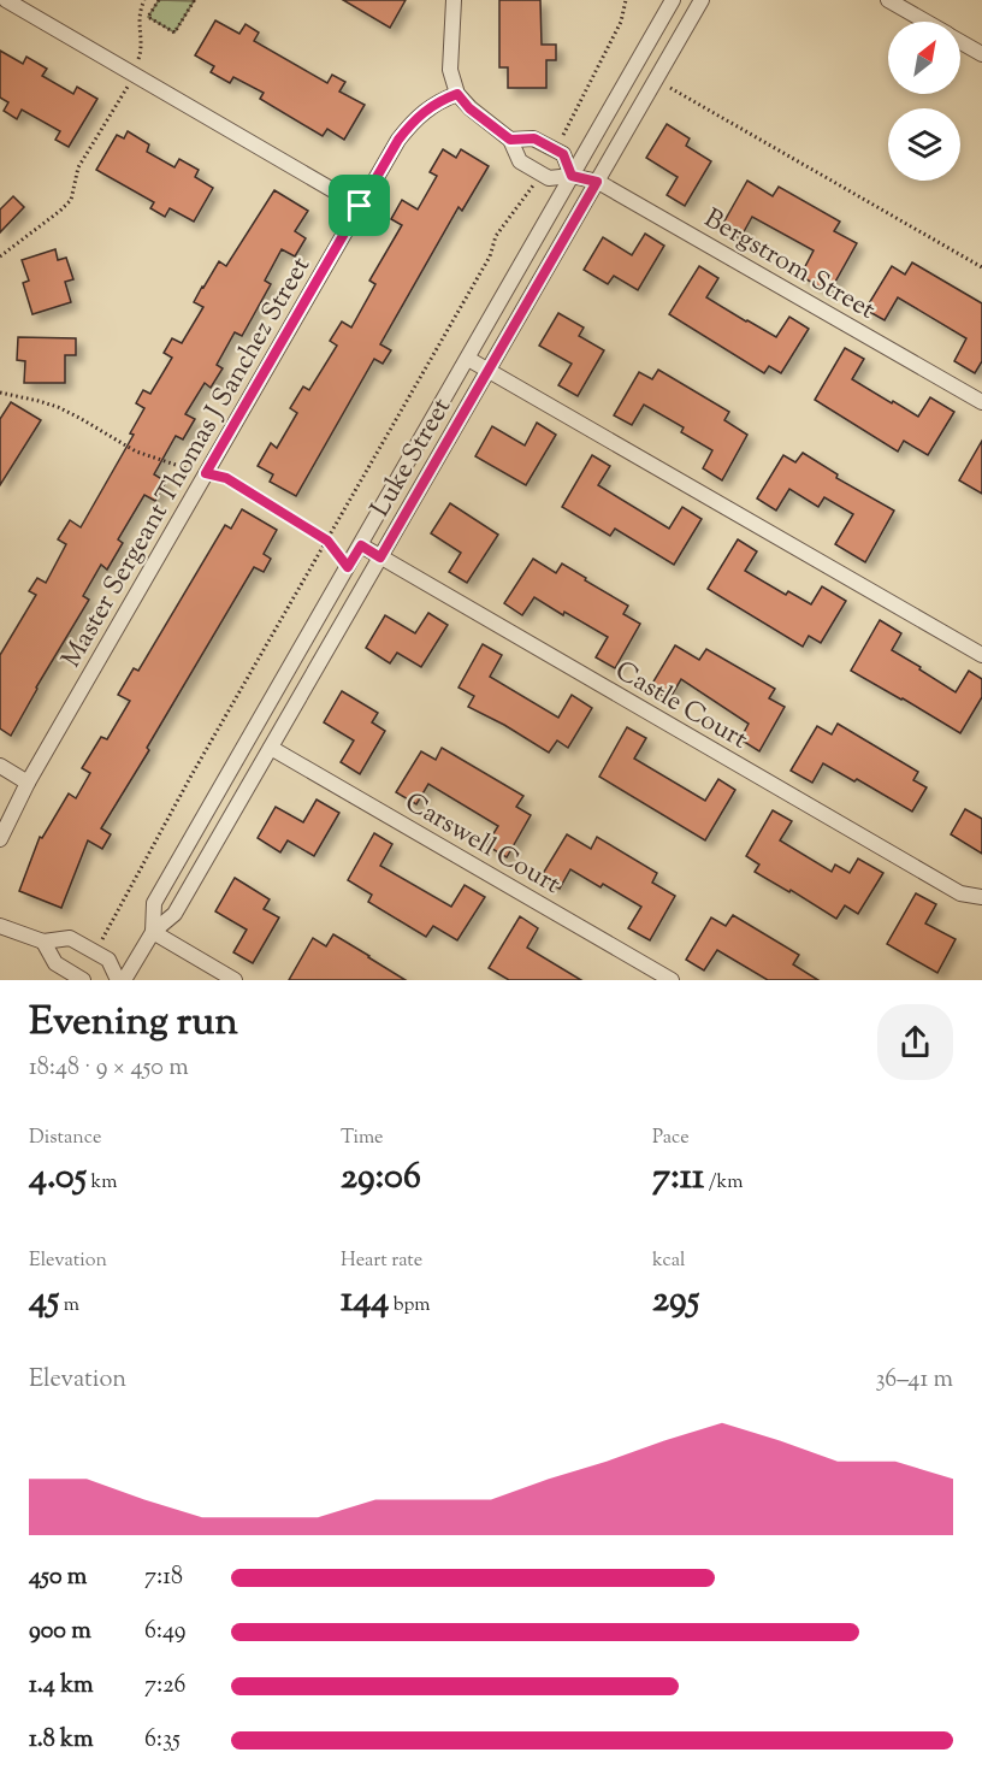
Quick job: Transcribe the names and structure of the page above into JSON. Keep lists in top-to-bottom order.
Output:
{
  "streets": {
    "street": [
      "Bergstrom Street",
      "Luke Street",
      "Master Sergeant Thomas J Sanchez Street",
      "Castle Court",
      "Carswell Court"
    ]
  },
  "crossings": [
    ["Bergstrom Street", "Luke Street"],
    ["Luke Street", "Castle Court"],
    ["Luke Street", "Carswell Court"]
  ],
  "north": "top right",
  "page": {
    "heading": ["Evening run", "18:48 · 9 × 450 m"],
    "stats": [
      ["Distance", "4.05 km"],
      ["Time", "29:06"],
      ["Pace", "7:11 /km"],
      ["Elevation", "45 m"],
      ["Heart rate", "144 bpm"],
      ["kcal", "295"]
    ],
    "chart": ["Elevation", "36–41 m"],
    "list": [
      {
        "name": "450 m",
        "note": "7:18"
      },
      {
        "name": "900 m",
        "note": "6:49"
      },
      {
        "name": "1.4 km",
        "note": "7:26"
      },
      {
        "name": "1.8 km",
        "note": "6:35"
      }
    ]
  }
}
